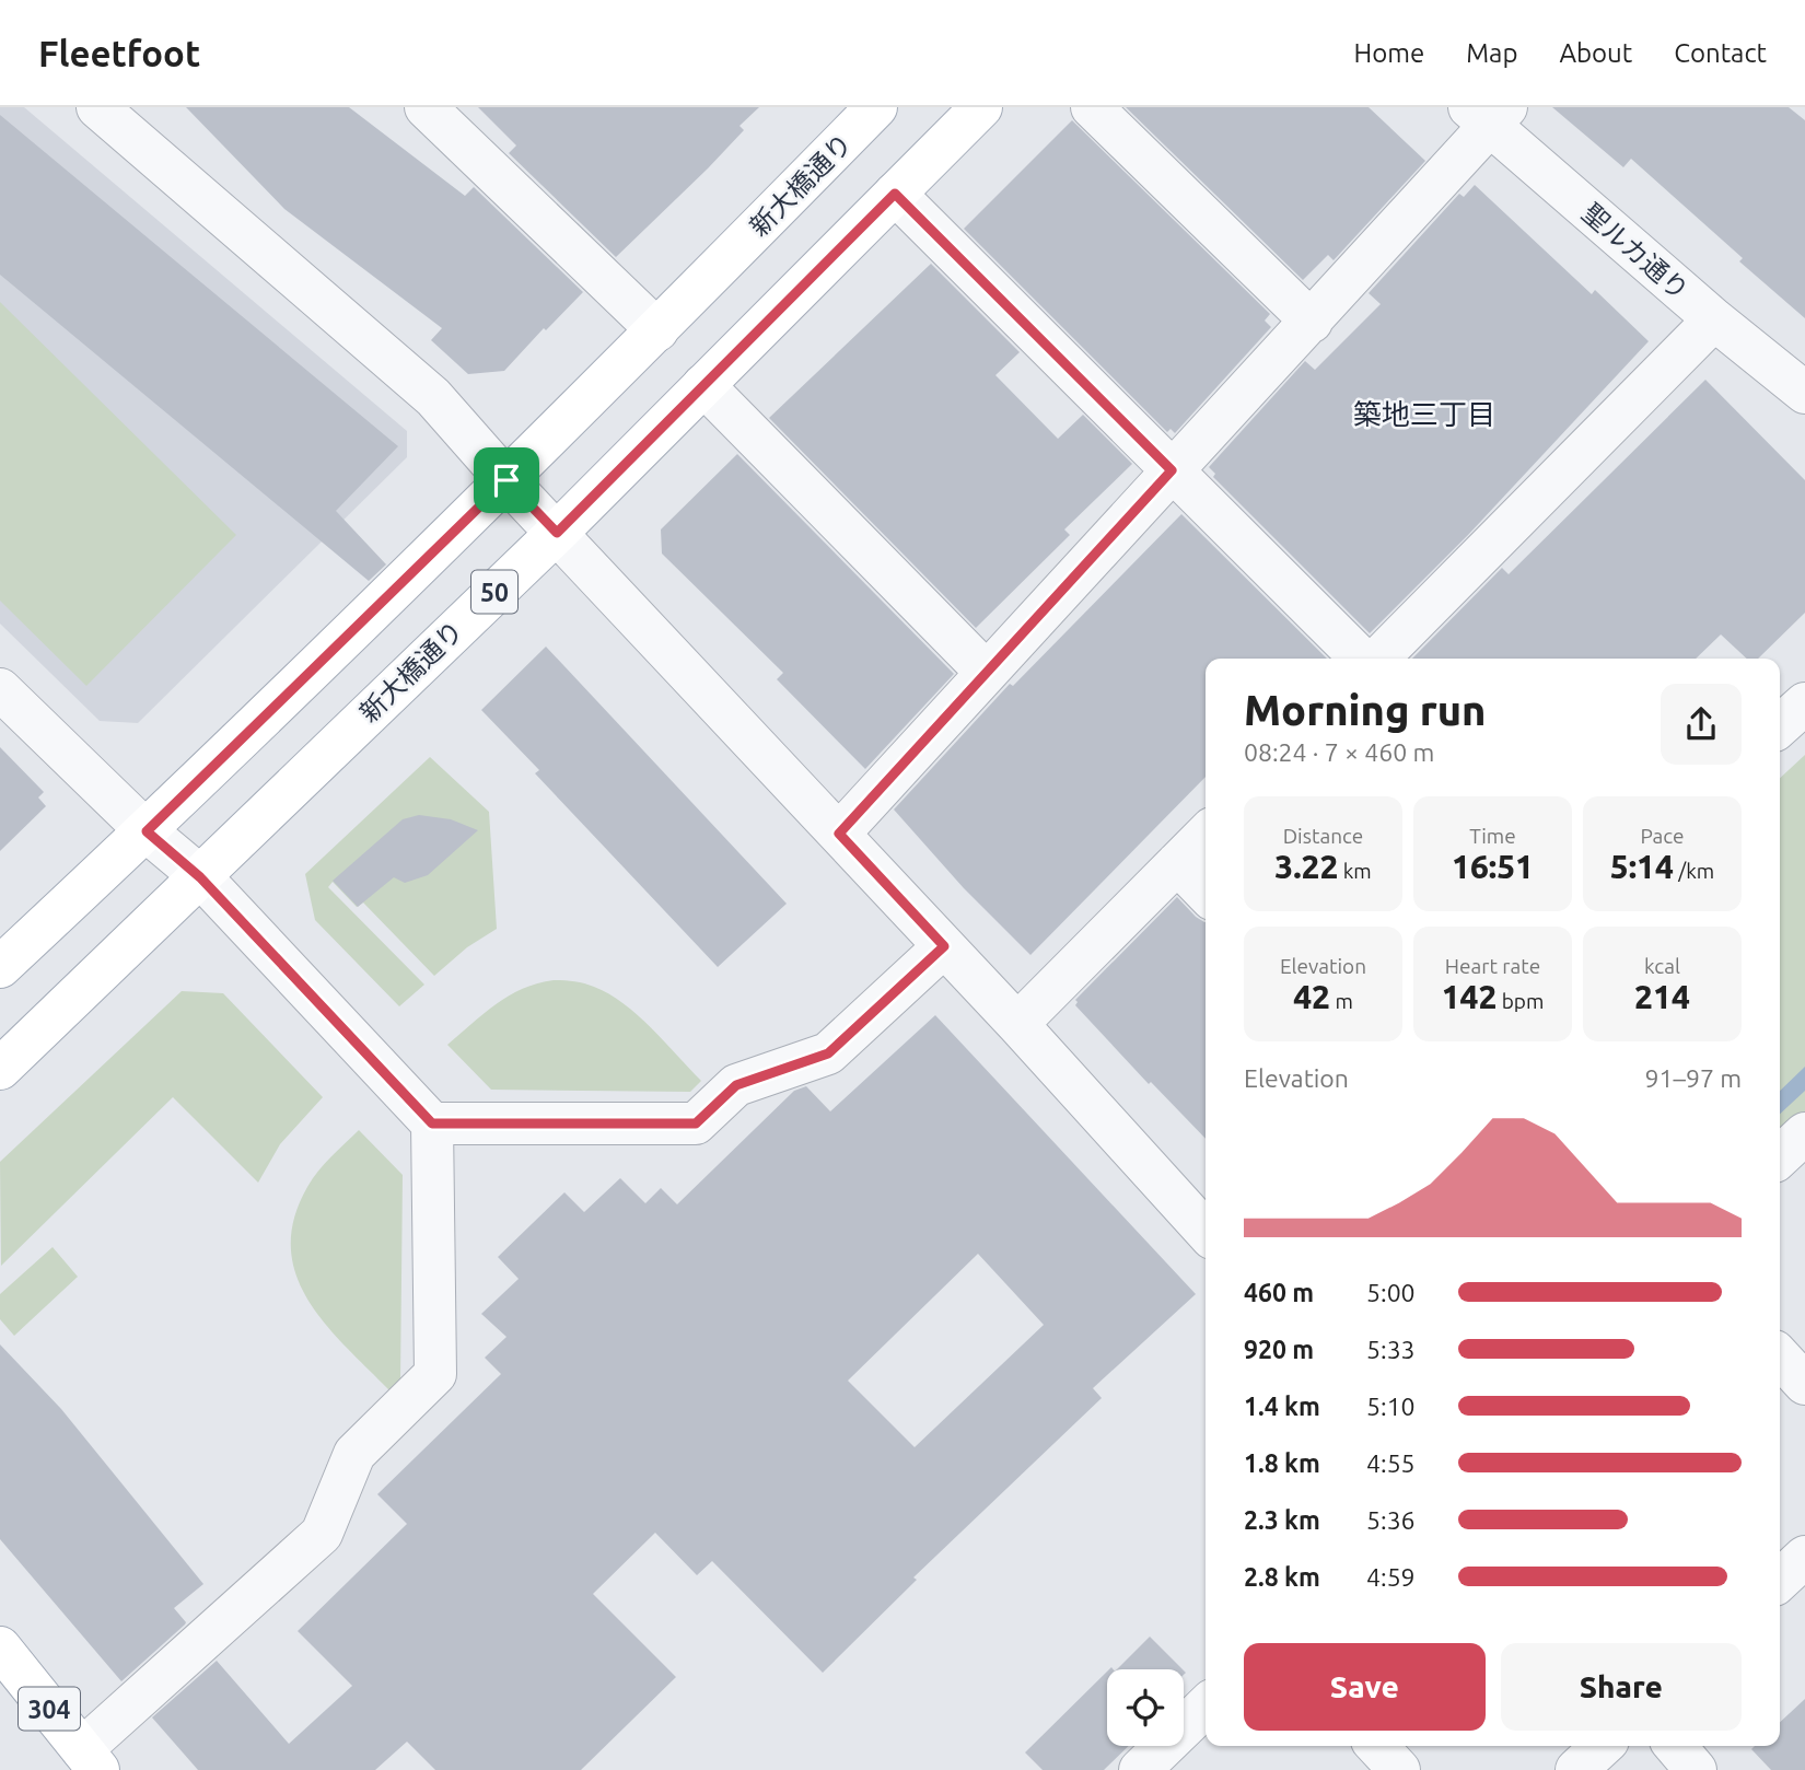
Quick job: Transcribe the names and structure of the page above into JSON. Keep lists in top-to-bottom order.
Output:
{
  "streets": {
    "main road": ["新大橋通り", "50", "304"],
    "street": ["聖ルカ通り"]
  },
  "districts": ["築地三丁目"],
  "page": {
    "header": "Fleetfoot",
    "nav": [
      "Home",
      "Map",
      "About",
      "Contact"
    ],
    "heading": ["Morning run", "08:24 · 7 × 460 m"],
    "stats": [
      ["Distance", "3.22 km"],
      ["Time", "16:51"],
      ["Pace", "5:14 /km"],
      ["Elevation", "42 m"],
      ["Heart rate", "142 bpm"],
      ["kcal", "214"]
    ],
    "chart": ["Elevation", "91–97 m"],
    "list": [
      {
        "name": "460 m",
        "note": "5:00"
      },
      {
        "name": "920 m",
        "note": "5:33"
      },
      {
        "name": "1.4 km",
        "note": "5:10"
      },
      {
        "name": "1.8 km",
        "note": "4:55"
      },
      {
        "name": "2.3 km",
        "note": "5:36"
      },
      {
        "name": "2.8 km",
        "note": "4:59"
      }
    ],
    "buttons": ["Save", "Share"]
  }
}
